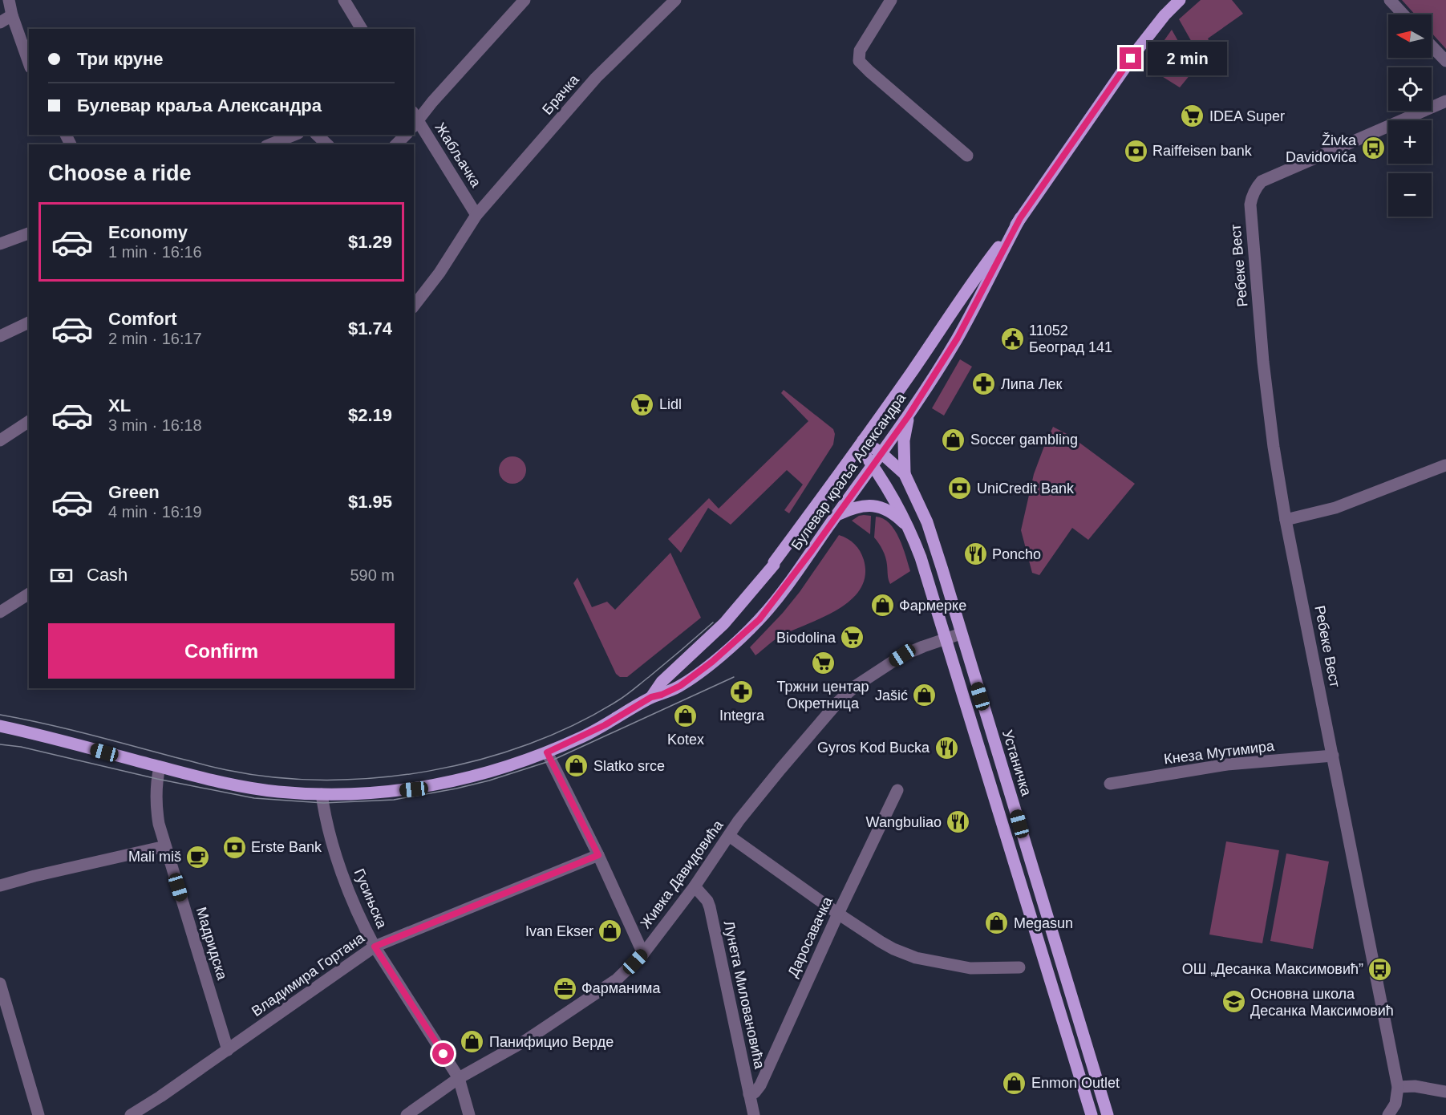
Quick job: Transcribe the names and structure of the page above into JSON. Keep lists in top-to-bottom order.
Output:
{
  "streets": {
    "main road": ["Булевар краља Александра", "Устаничка"],
    "street": [
      "Брачка",
      "Жабљачка",
      "Ребеке Вест",
      "Кнеза Мутимира",
      "Живка Давидовића",
      "Гусињска",
      "Даросавачка",
      "Мадридска",
      "Владимира Гортана",
      "Лунета Миловановића"
    ]
  },
  "crossings": [
    ["Брачка", "Жабљачка"],
    ["Ребеке Вест", "Кнеза Мутимира"],
    ["Булевар краља Александра", "Устаничка"],
    ["Булевар краља Александра", "Гусињска"],
    ["Булевар краља Александра", "Мадридска"],
    ["Устаничка", "Живка Давидовића"],
    ["Живка Давидовића", "Гусињска"],
    ["Живка Давидовића", "Лунета Миловановића"],
    ["Гусињска", "Владимира Гортана"],
    ["Даросавачка", "Лунета Миловановића"],
    ["Мадридска", "Владимира Гортана"]
  ],
  "places": {
    "supermarket": [
      "IDEA Super",
      "Lidl",
      "Biodolina",
      "Тржни центар Окретница"
    ],
    "bus stop": ["Živka Davidovića", "ОШ „Десанка Максимовић”"],
    "bank": ["Raiffeisen bank", "UniCredit Bank", "Erste Bank"],
    "public building": ["11052 Београд 141"],
    "pharmacy": ["Липа Лек", "Integra"],
    "shop": [
      "Soccer gambling",
      "Фармерке",
      "Jašić",
      "Kotex",
      "Slatko srce",
      "Megasun",
      "Ivan Ekser",
      "Панифицио Верде",
      "Enmon Outlet"
    ],
    "restaurant": ["Poncho", "Gyros Kod Bucka", "Wangbuliao"],
    "cafe": ["Mali miš"],
    "office": ["Фарманима"],
    "school or university": ["Основна школа Десанка Максимовић"]
  },
  "north": "left",
  "page": {
    "map_buttons": ["+", "−"],
    "banner": ["Три круне", "Булевар краља Александра"],
    "bubble": "2 min",
    "heading": "Choose a ride",
    "list": [
      {
        "name": "Economy",
        "note": "1 min · 16:16",
        "value": "$1.29"
      },
      {
        "name": "Comfort",
        "note": "2 min · 16:17",
        "value": "$1.74"
      },
      {
        "name": "XL",
        "note": "3 min · 16:18",
        "value": "$2.19"
      },
      {
        "name": "Green",
        "note": "4 min · 16:19",
        "value": "$1.95"
      }
    ],
    "pay": ["Cash", "590 m"],
    "buttons": "Confirm"
  }
}
